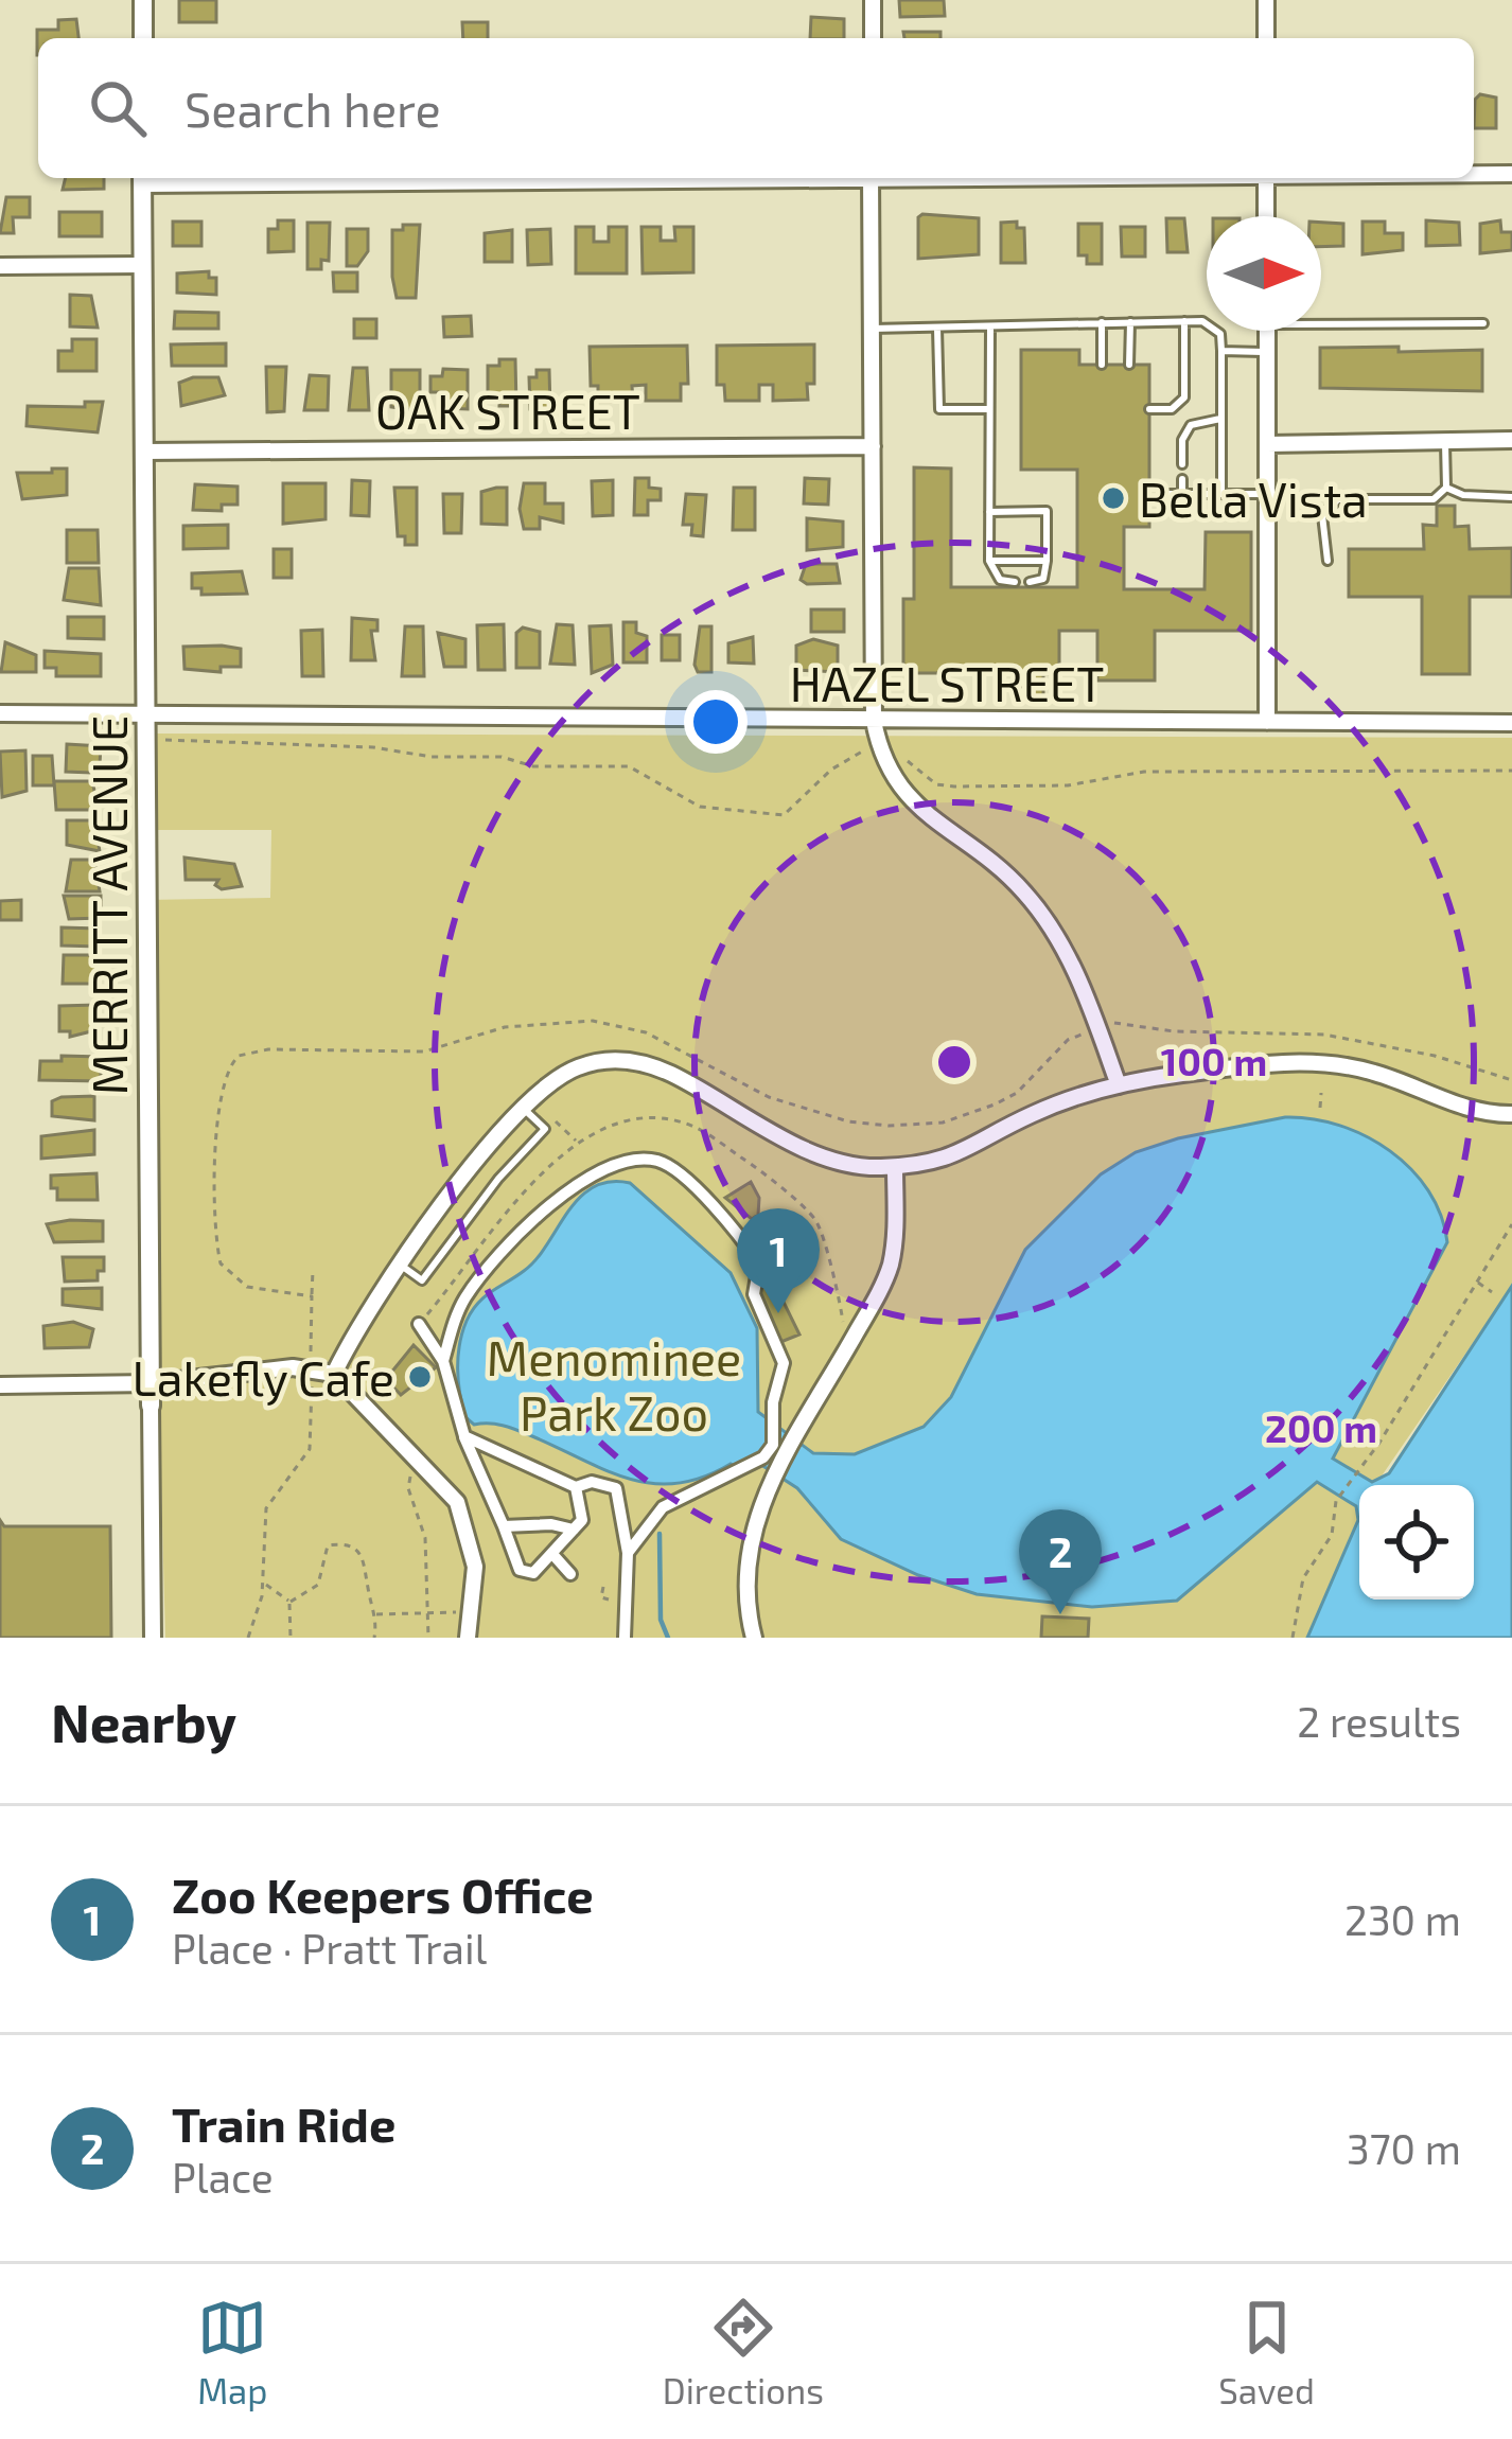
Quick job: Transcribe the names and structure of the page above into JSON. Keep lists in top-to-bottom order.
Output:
{
  "streets": {
    "street": ["OAK STREET", "HAZEL STREET", "MERRITT AVENUE"]
  },
  "crossings": [
    ["OAK STREET", "MERRITT AVENUE"],
    ["HAZEL STREET", "MERRITT AVENUE"]
  ],
  "parks": ["Menominee Park Zoo"],
  "places": ["Bella Vista", "Lakefly Cafe"],
  "north": "right",
  "page": {
    "search": "Search here",
    "pins": ["1", "2"],
    "heading": ["Nearby", "2 results"],
    "list": [
      {
        "mark": "1",
        "name": "Zoo Keepers Office",
        "note": "Place · Pratt Trail",
        "value": "230 m"
      },
      {
        "mark": "2",
        "name": "Train Ride",
        "note": "Place",
        "value": "370 m"
      }
    ],
    "nav": ["Map", "Directions", "Saved"]
  },
  "rings": ["100 m", "200 m"]
}
